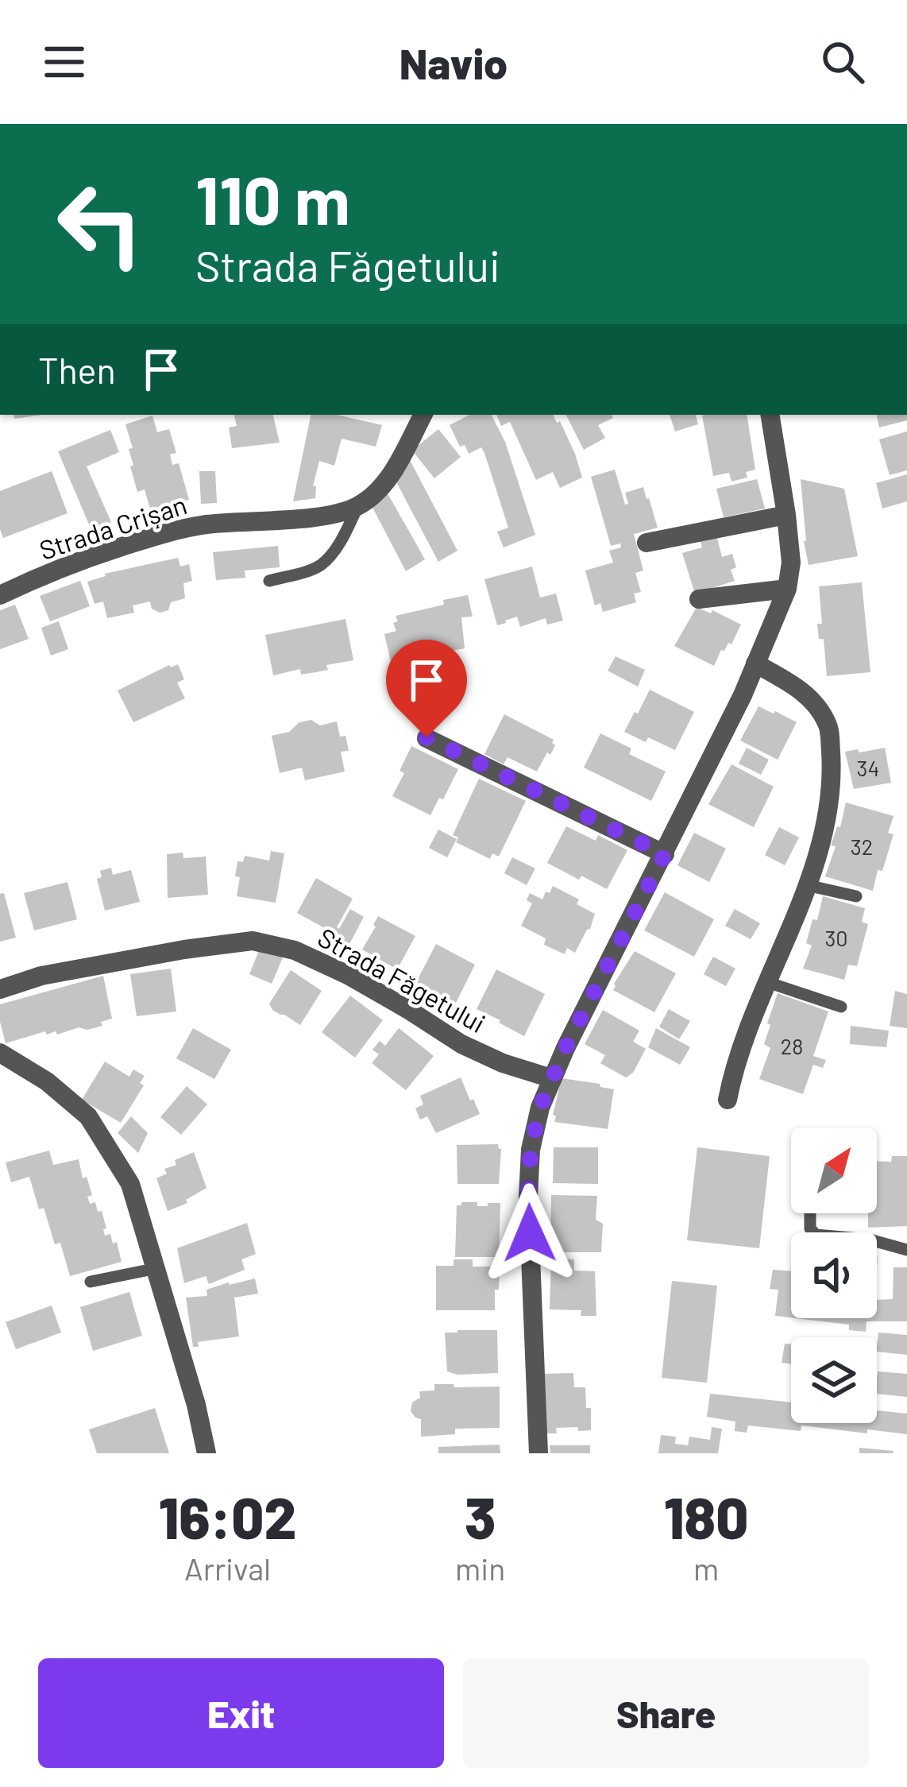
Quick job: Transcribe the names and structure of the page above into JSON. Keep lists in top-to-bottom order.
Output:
{
  "streets": {
    "street": ["Strada Crișan", "Strada Făgetului"]
  },
  "house_numbers": [
    "34",
    "32",
    "30",
    "28"
  ],
  "north": "top right",
  "page": {
    "header": "Navio",
    "turn": ["110 m", "Strada Făgetului"],
    "then": "Then",
    "eta": [
      "16:02",
      "Arrival",
      "3",
      "min",
      "180",
      "m"
    ],
    "buttons": ["Exit", "Share"]
  }
}
